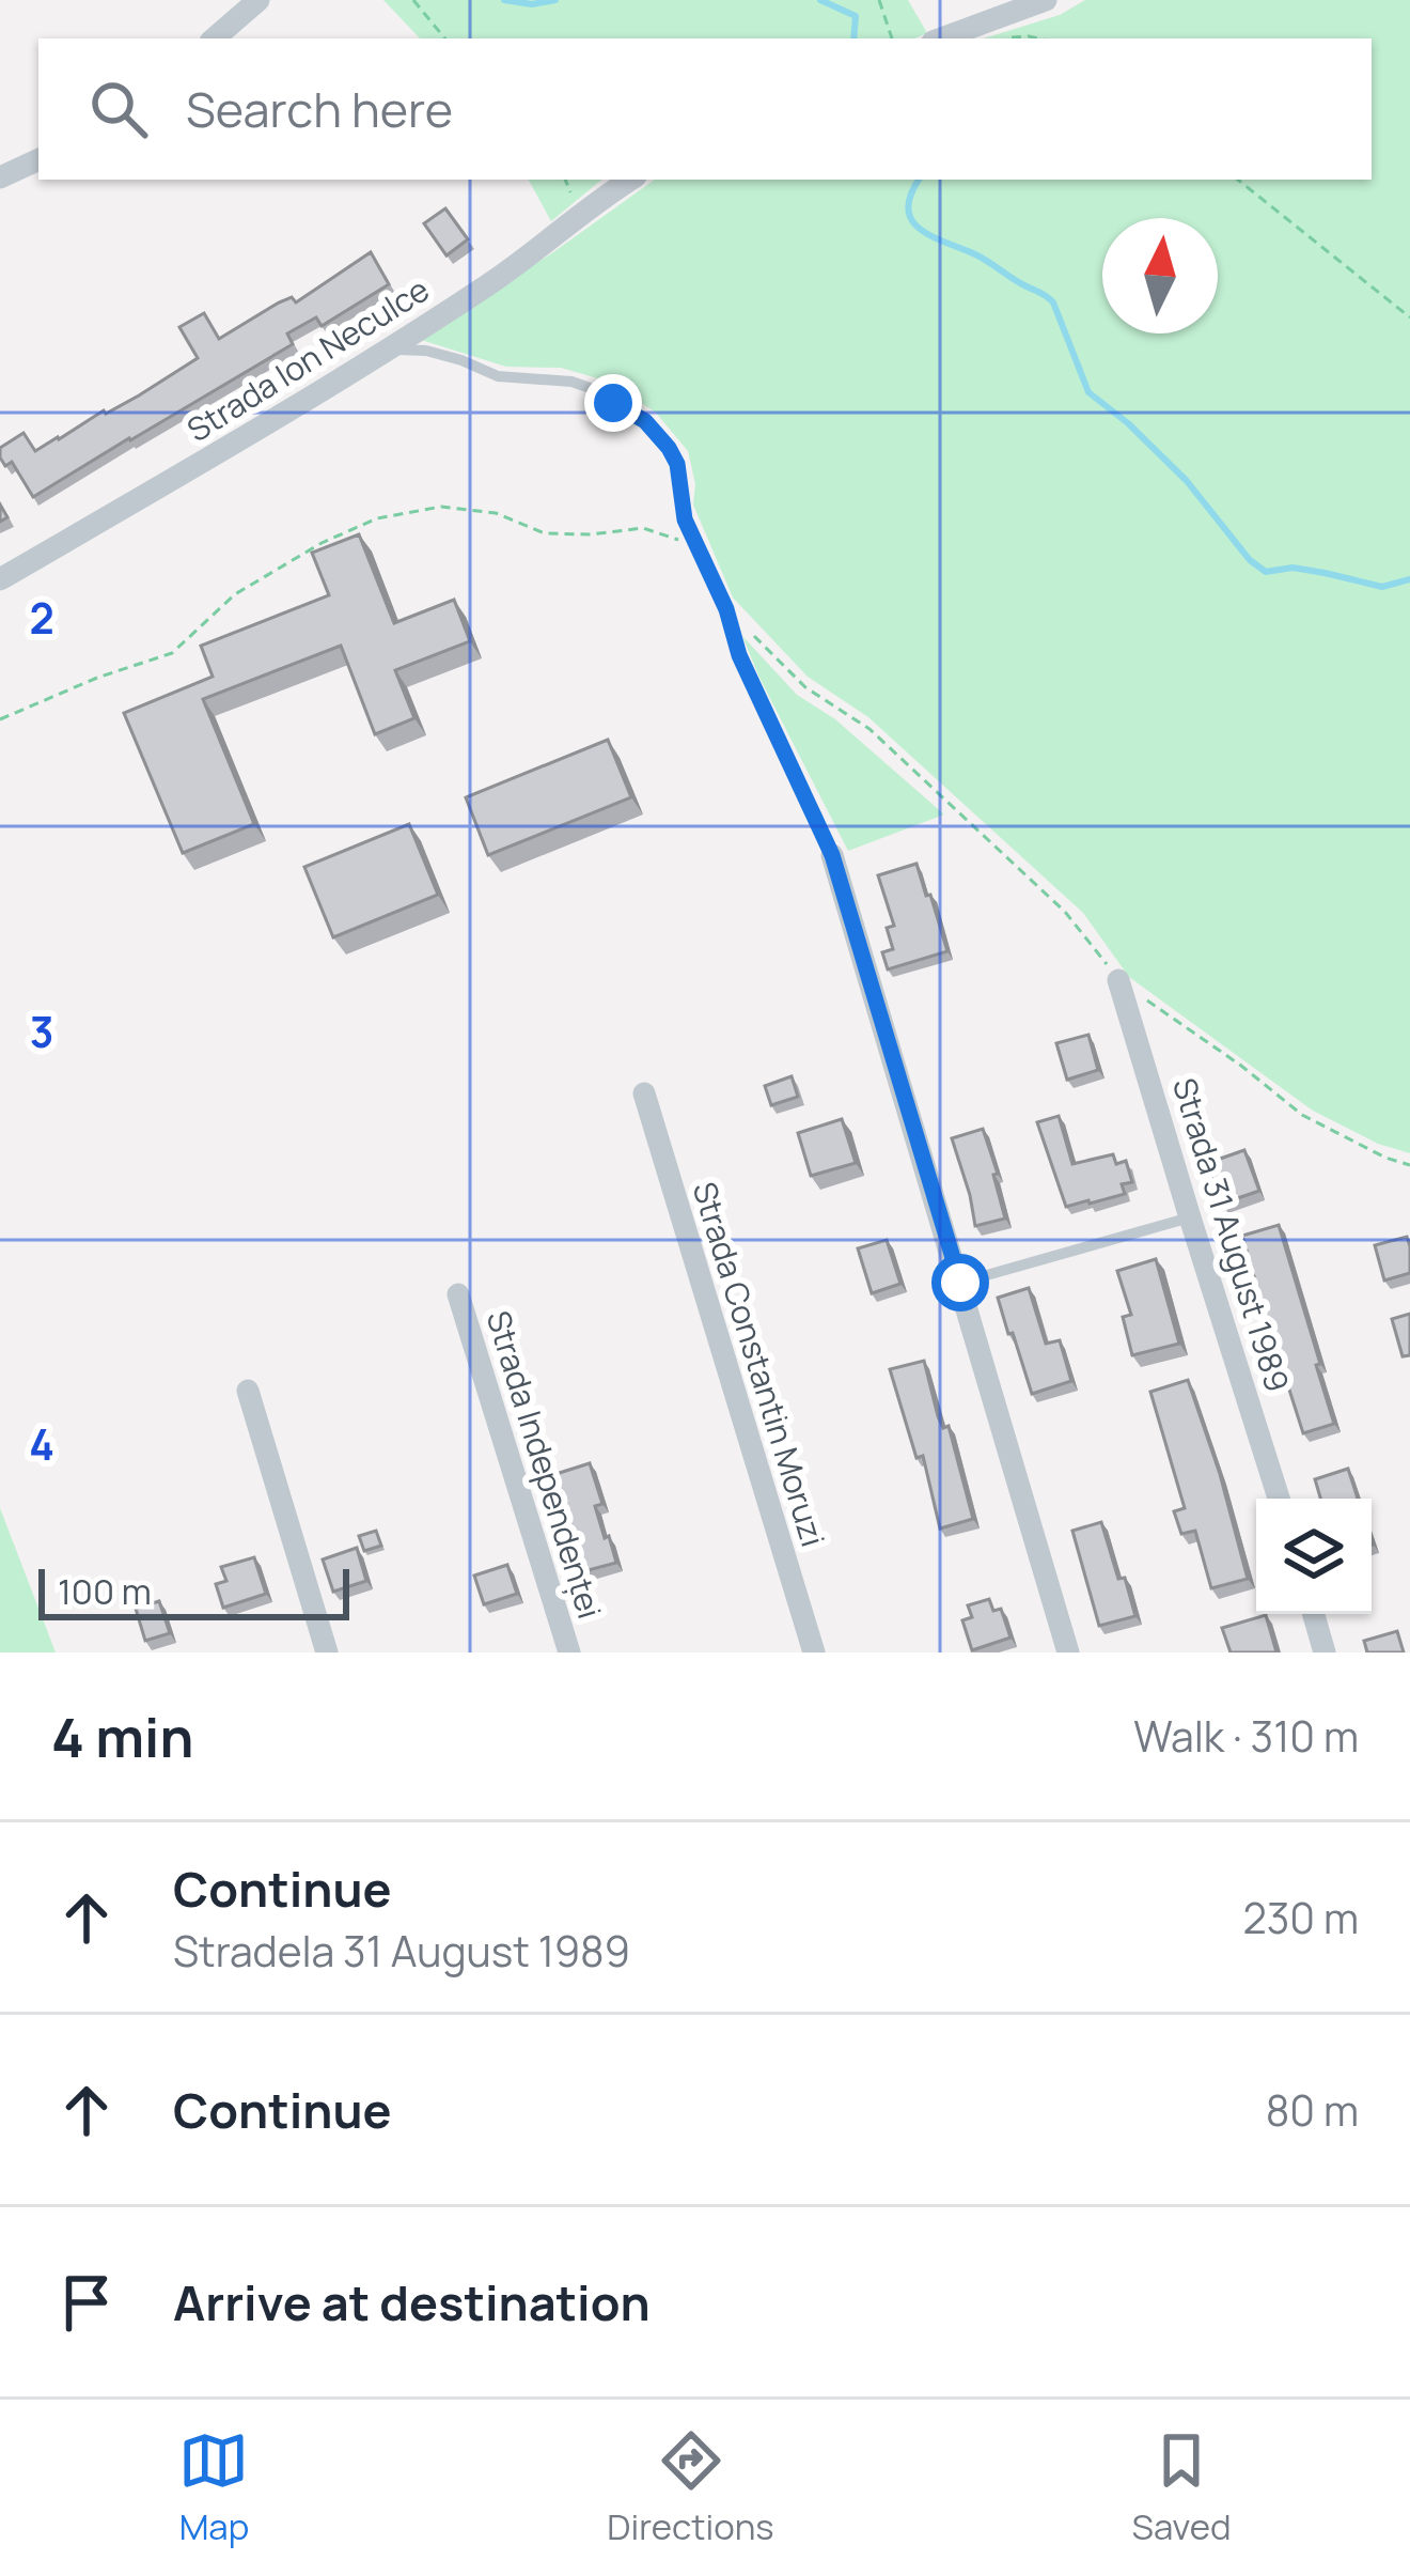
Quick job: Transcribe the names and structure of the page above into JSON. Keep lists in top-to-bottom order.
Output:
{
  "streets": {
    "street": [
      "Strada Ion Neculce",
      "Strada 31 August 1989",
      "Strada Constantin Moruzi",
      "Strada Independenței"
    ]
  },
  "scale_bar": "100 m",
  "north": "top",
  "page": {
    "search": "Search here",
    "scale": "100 m",
    "heading": ["4 min", "Walk · 310 m"],
    "list": [
      ["Continue", "Stradela 31 August 1989", "230 m"],
      ["Continue", "80 m"],
      "Arrive at destination"
    ],
    "nav": ["Map", "Directions", "Saved"]
  },
  "grid": {
    "rows": ["2", "3", "4"]
  }
}
